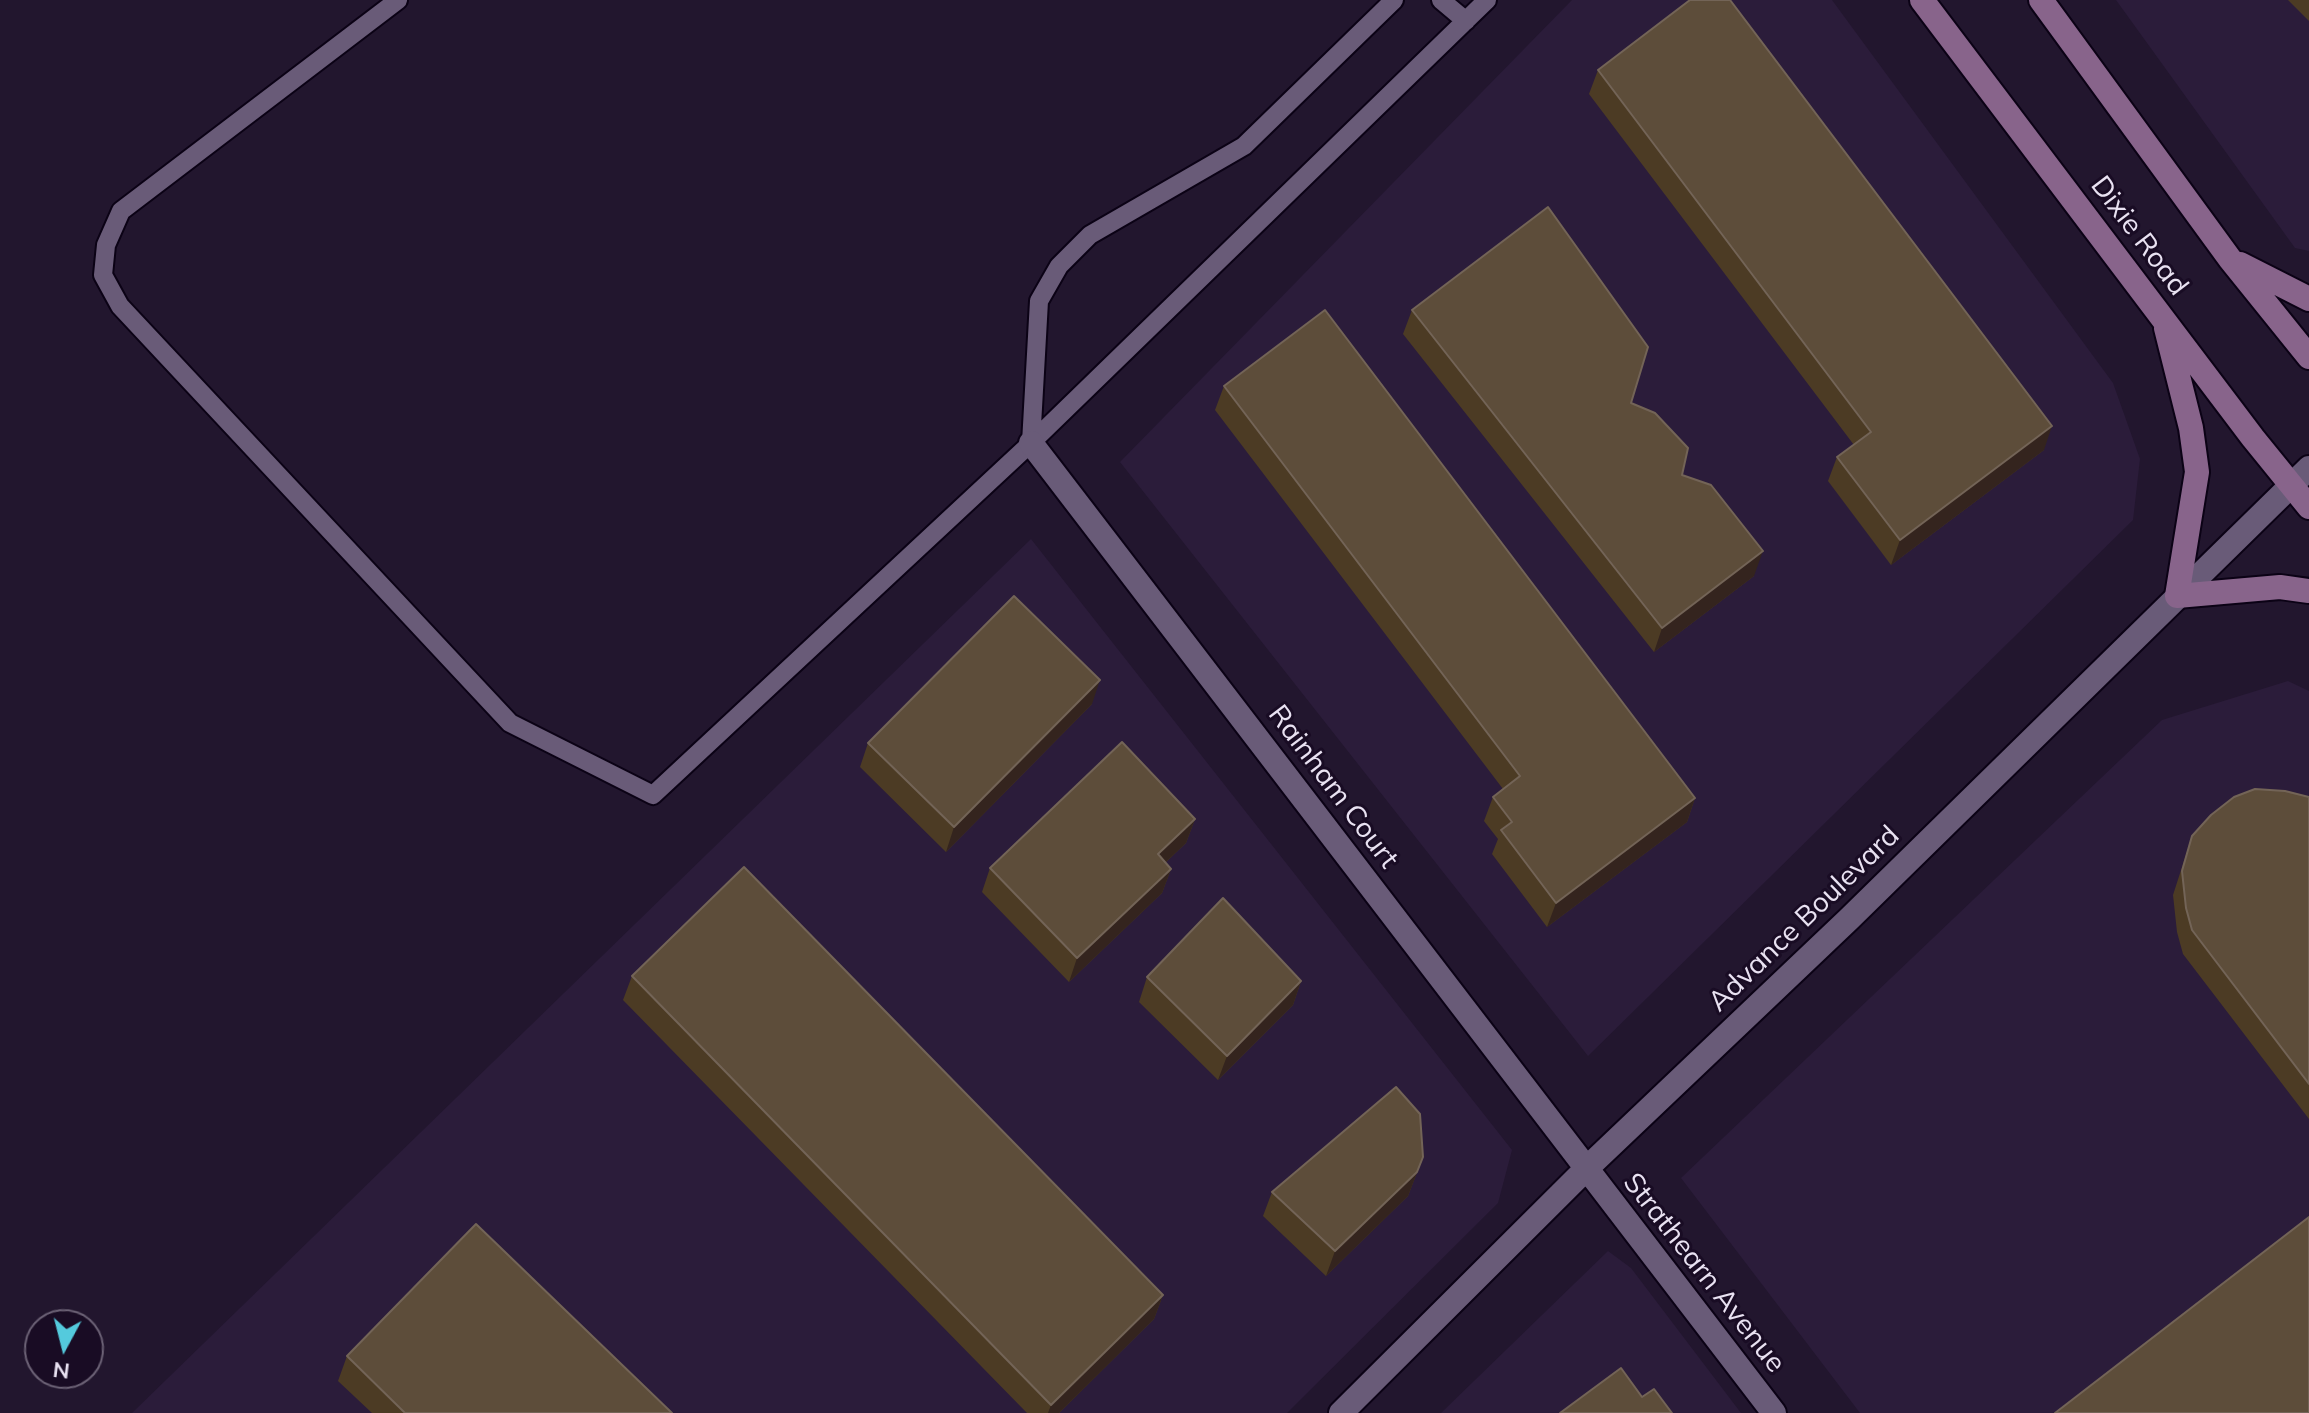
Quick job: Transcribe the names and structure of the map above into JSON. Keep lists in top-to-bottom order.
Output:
{
  "streets": {
    "main road": ["Dixie Road"],
    "street": ["Rainham Court", "Advance Boulevard", "Strathearn Avenue"]
  },
  "crossings": [
    ["Dixie Road", "Advance Boulevard"],
    ["Rainham Court", "Advance Boulevard"],
    ["Rainham Court", "Strathearn Avenue"],
    ["Advance Boulevard", "Strathearn Avenue"]
  ],
  "north": "bottom"
}
